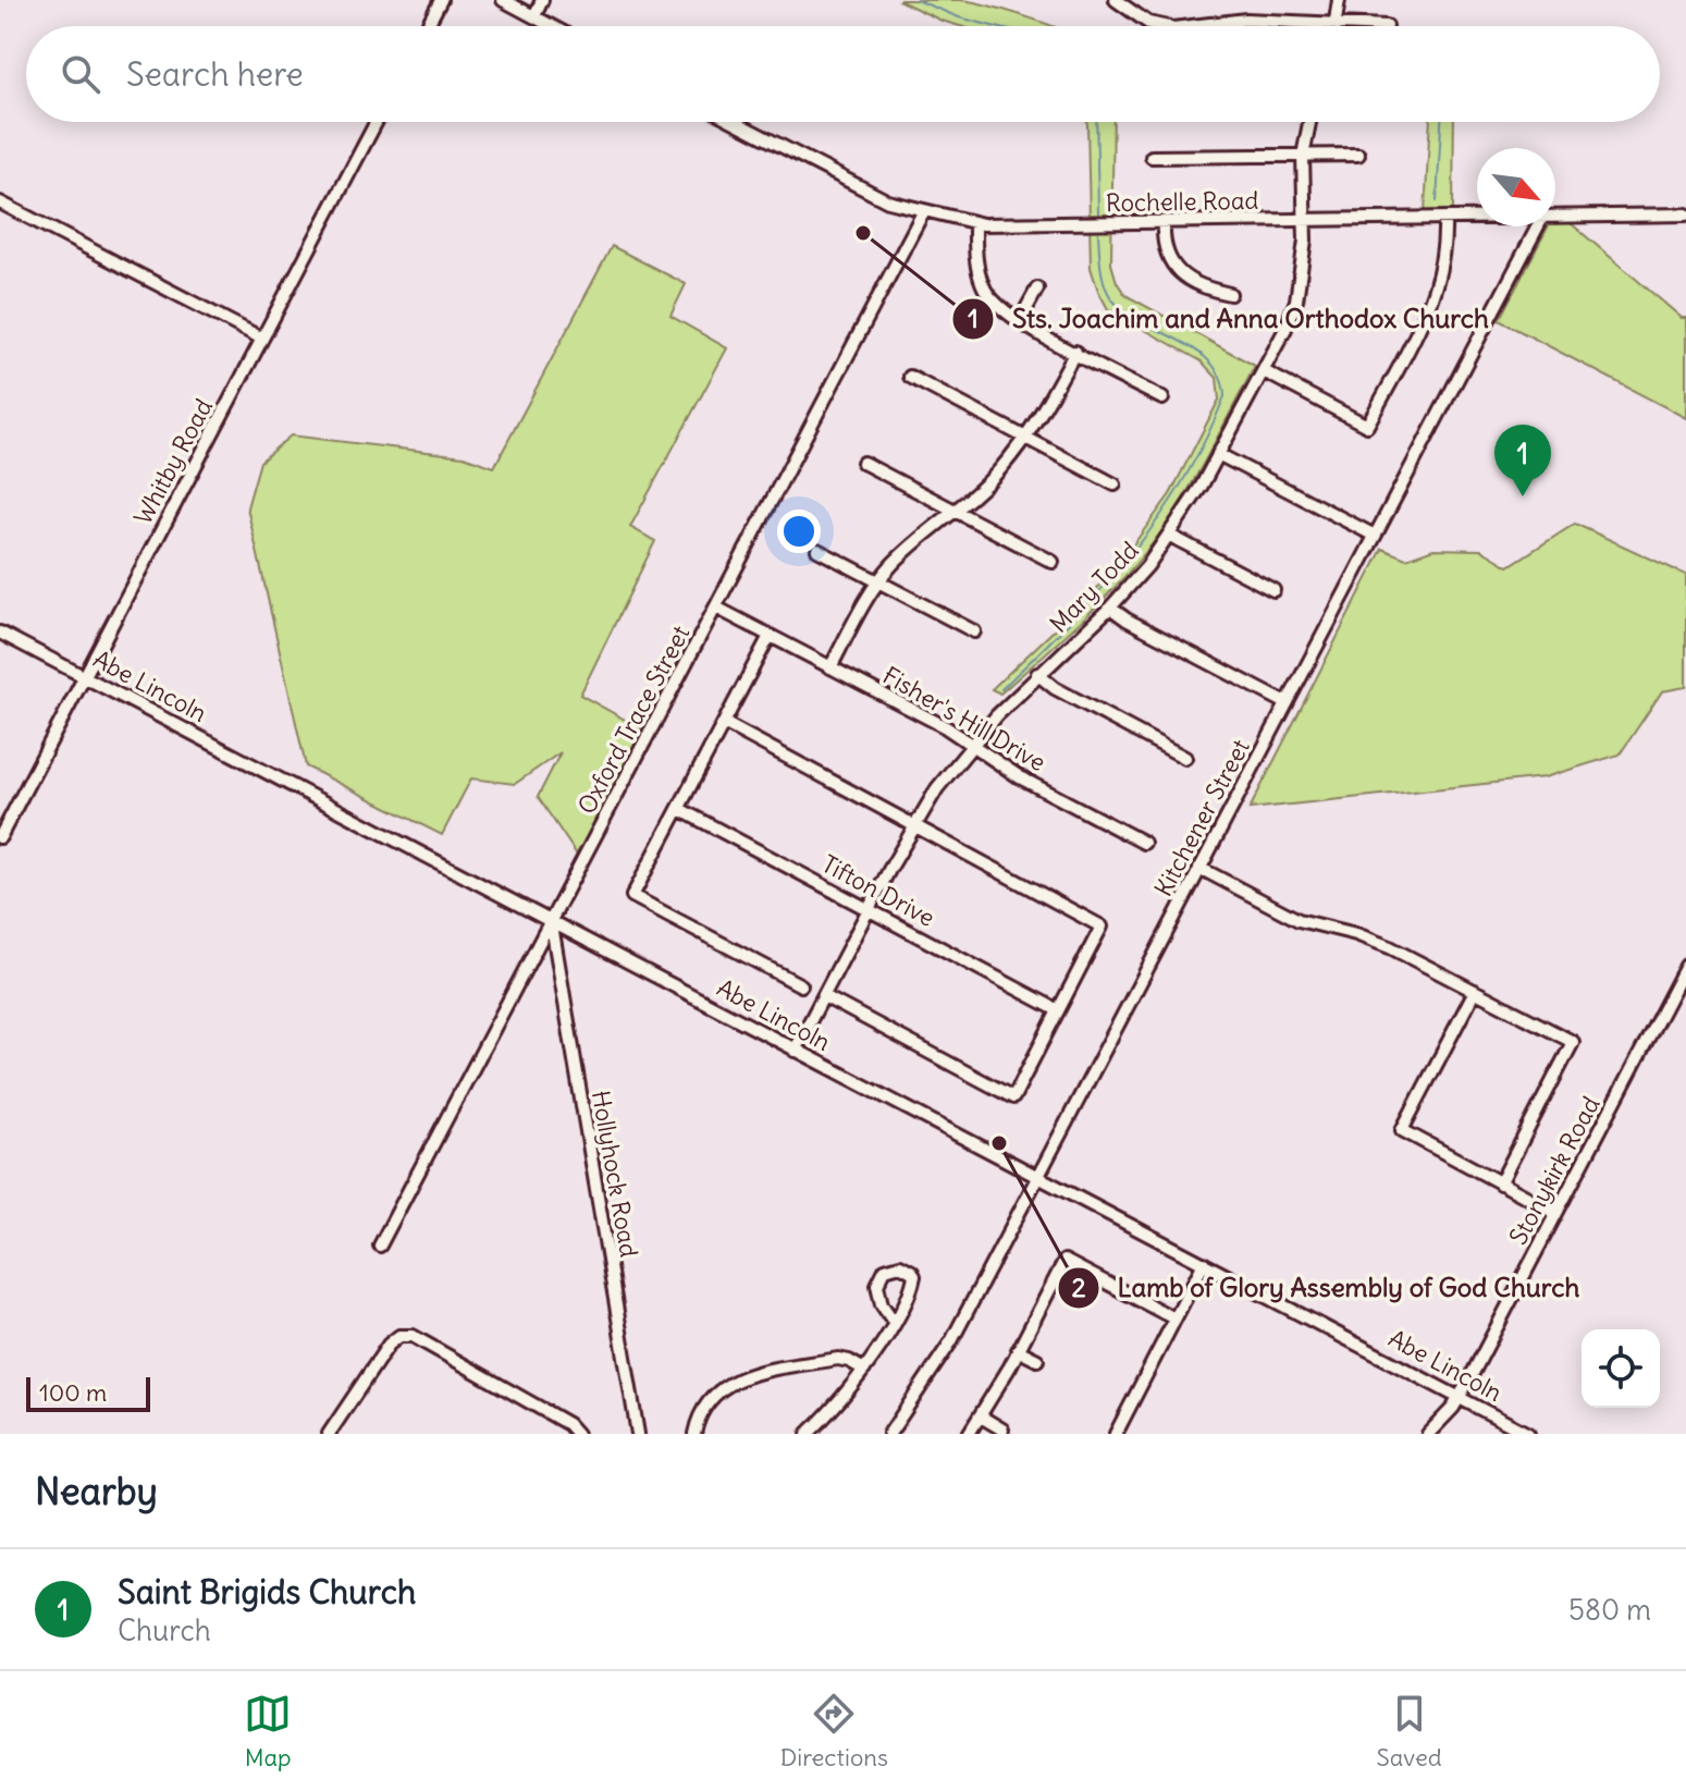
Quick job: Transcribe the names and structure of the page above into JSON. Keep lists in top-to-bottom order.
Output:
{
  "streets": {
    "street": [
      "Rochelle Road",
      "Whitby Road",
      "Mary Todd",
      "Abe Lincoln",
      "Fisher's Hill Drive",
      "Oxford Trace Street",
      "Kitchener Street",
      "Tifton Drive",
      "Stonykirk Road",
      "Hollyhock Road"
    ]
  },
  "crossings": [
    ["Rochelle Road", "Mary Todd"],
    ["Rochelle Road", "Oxford Trace Street"],
    ["Whitby Road", "Abe Lincoln"],
    ["Mary Todd", "Abe Lincoln"],
    ["Mary Todd", "Fisher's Hill Drive"],
    ["Mary Todd", "Tifton Drive"],
    ["Abe Lincoln", "Oxford Trace Street"],
    ["Abe Lincoln", "Kitchener Street"],
    ["Abe Lincoln", "Stonykirk Road"],
    ["Abe Lincoln", "Hollyhock Road"],
    ["Fisher's Hill Drive", "Oxford Trace Street"],
    ["Oxford Trace Street", "Hollyhock Road"]
  ],
  "places": ["Sts. Joachim and Anna Orthodox Church", "Lamb of Glory Assembly of God Church"],
  "scale_bar": "100 m",
  "north": "bottom right",
  "page": {
    "search": "Search here",
    "pins": "1",
    "scale": "100 m",
    "heading": "Nearby",
    "list": [
      {
        "mark": "1",
        "name": "Saint Brigids Church",
        "note": "Church",
        "value": "580 m"
      }
    ],
    "nav": ["Map", "Directions", "Saved"]
  }
}
